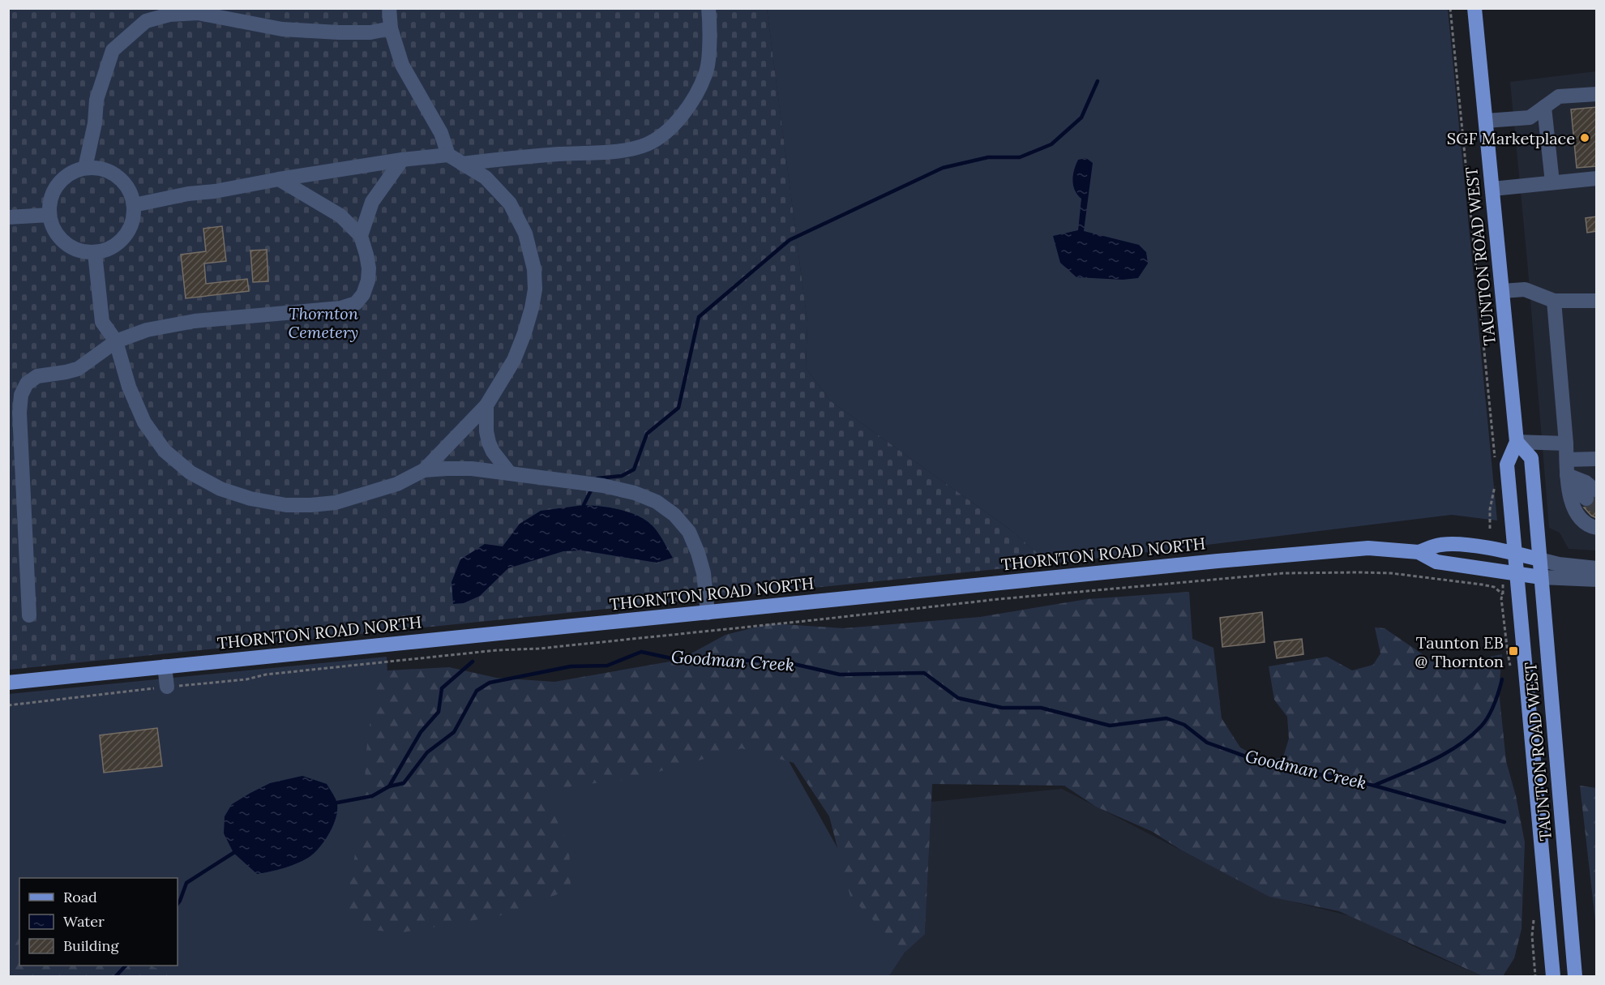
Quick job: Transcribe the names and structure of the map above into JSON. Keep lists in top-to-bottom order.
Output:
{
  "streets": {
    "main road": ["TAUNTON ROAD WEST", "THORNTON ROAD NORTH"]
  },
  "crossings": [
    ["TAUNTON ROAD WEST", "THORNTON ROAD NORTH"]
  ],
  "water": ["Goodman Creek"],
  "parks": ["Thornton Cemetery"],
  "places": {
    "other": ["SGF Marketplace"],
    "transit": ["Taunton EB @ Thornton"]
  },
  "legend": ["Road", "Water", "Building"]
}
